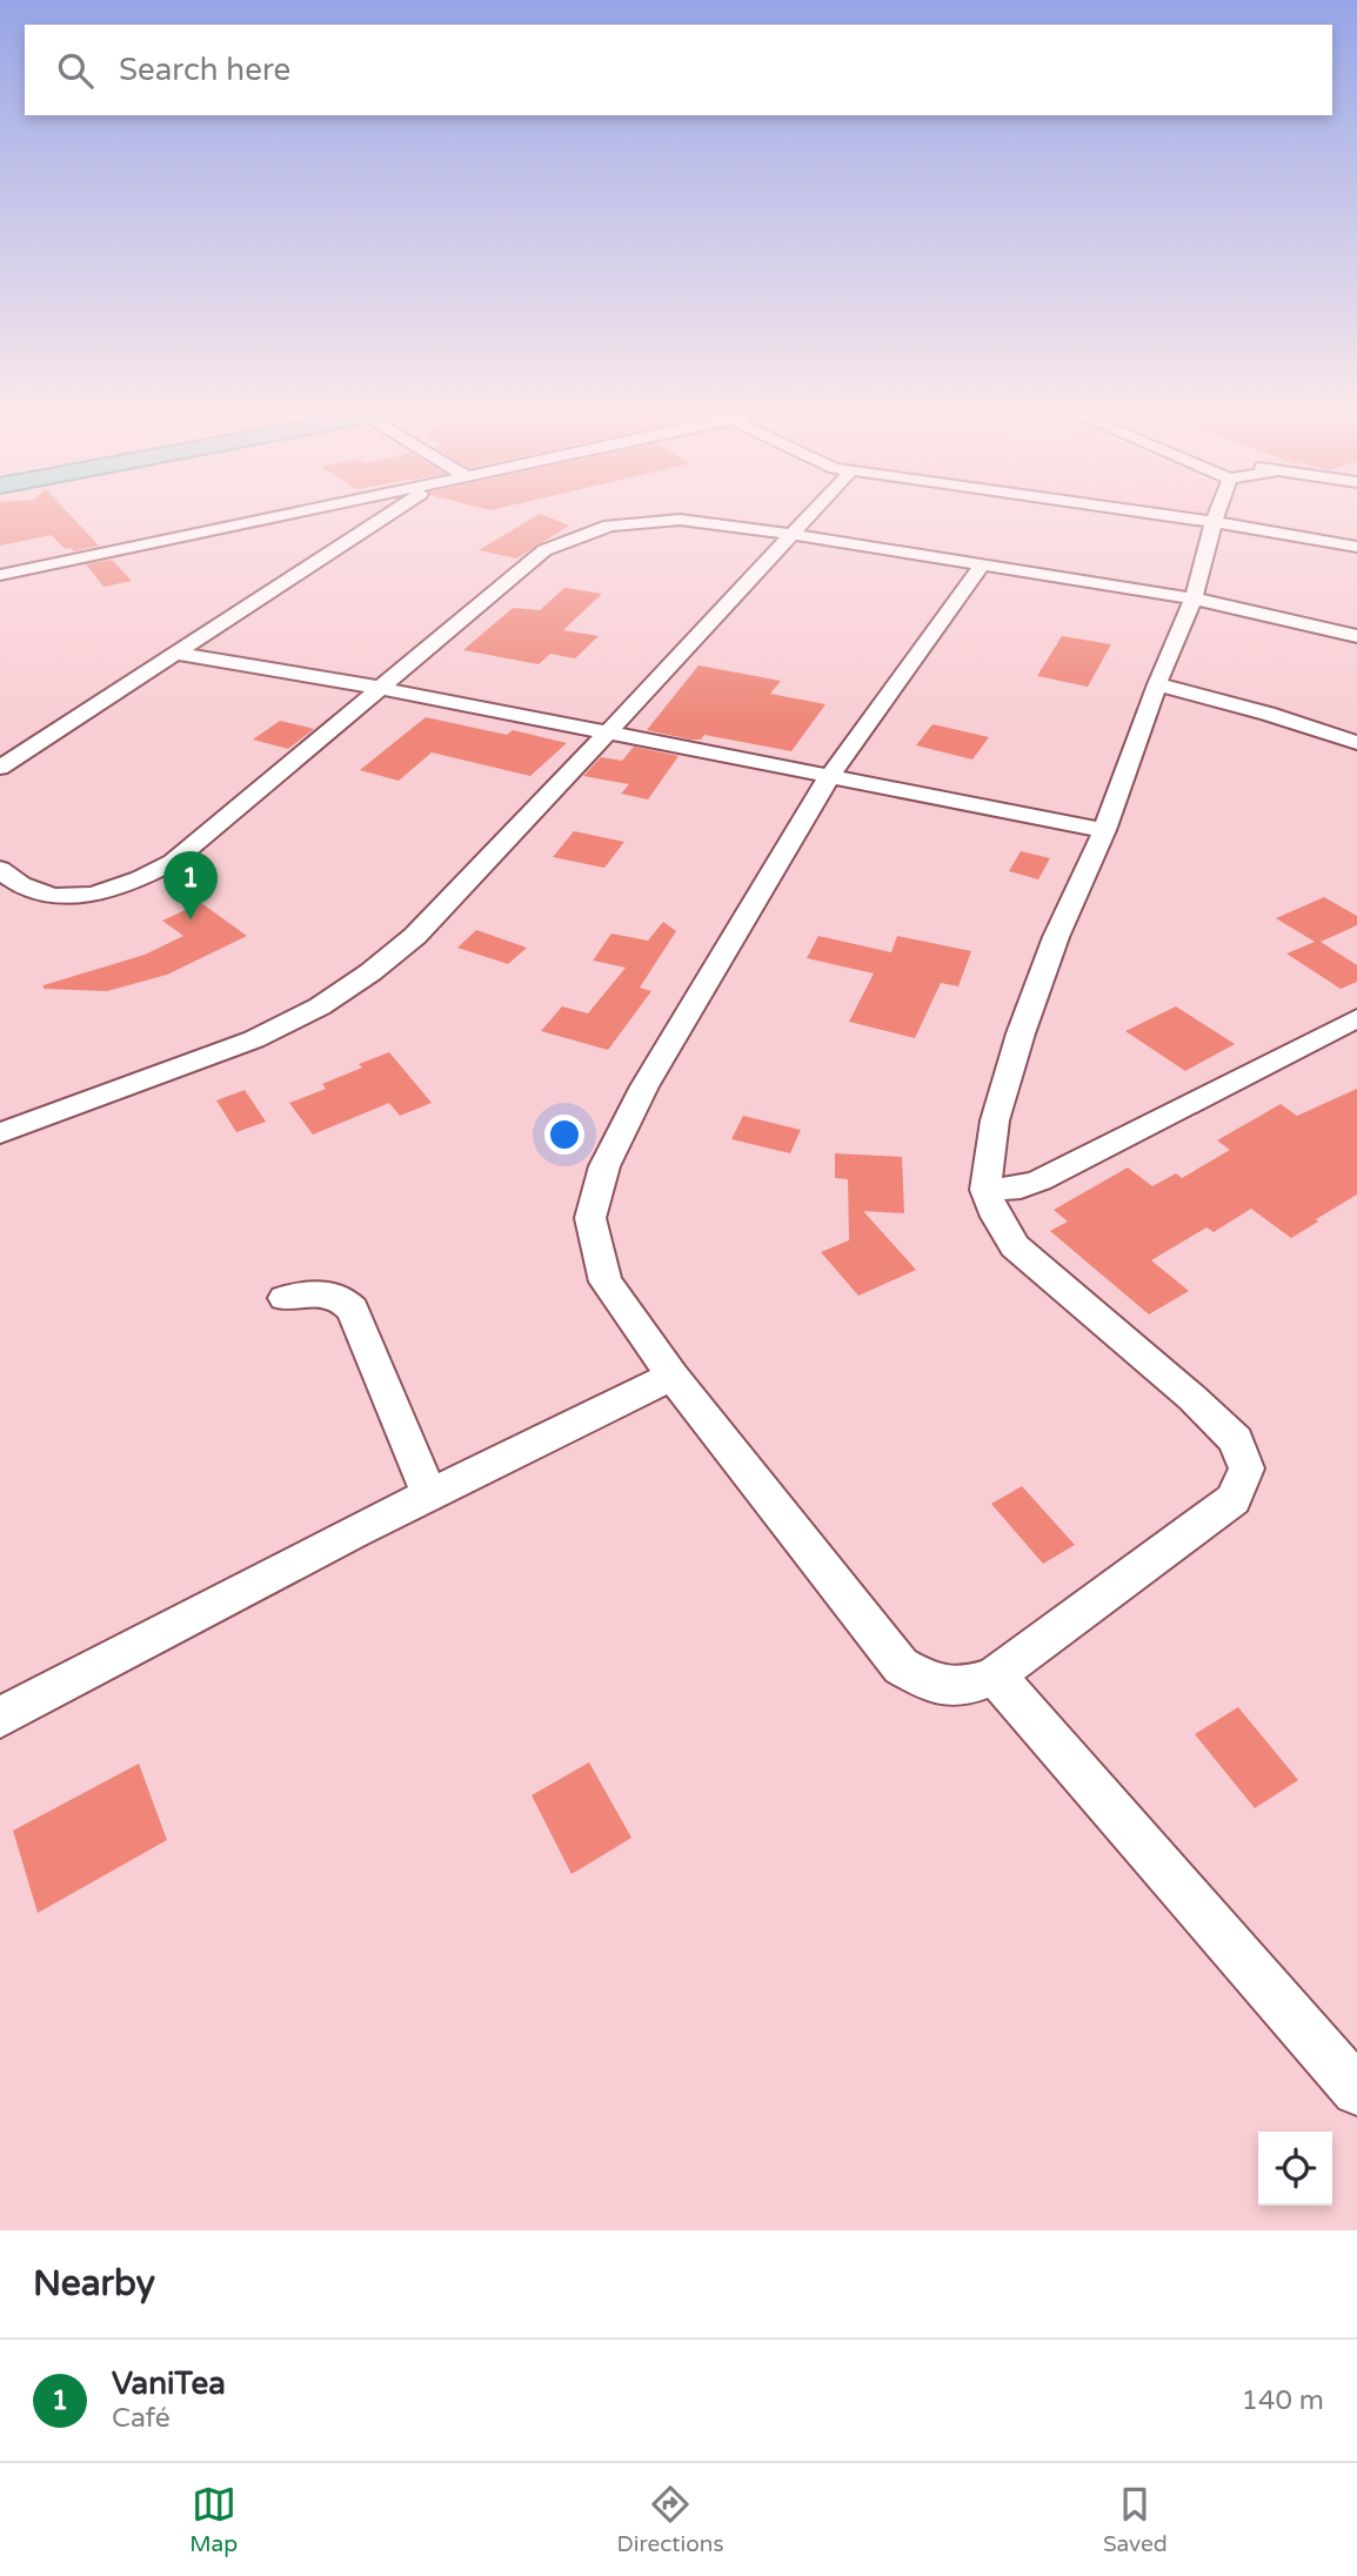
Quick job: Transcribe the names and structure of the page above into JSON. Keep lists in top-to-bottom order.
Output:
{
  "page": {
    "search": "Search here",
    "pins": "1",
    "heading": "Nearby",
    "list": [
      {
        "mark": "1",
        "name": "VaniTea",
        "note": "Café",
        "value": "140 m"
      }
    ],
    "nav": ["Map", "Directions", "Saved"]
  }
}
